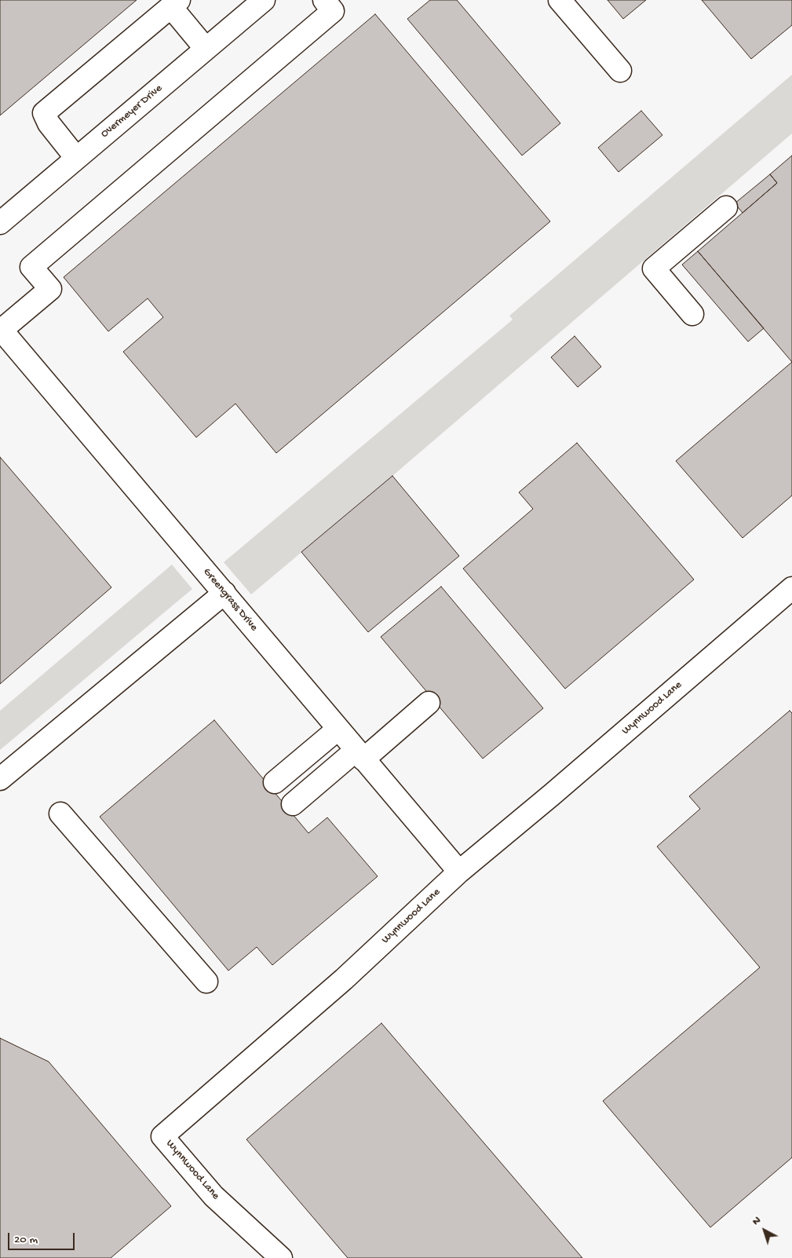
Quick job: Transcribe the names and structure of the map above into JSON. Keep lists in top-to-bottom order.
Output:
{
  "streets": {
    "street": ["Overmeyer Drive", "Greengrass Drive", "Wynnwood Lane"]
  },
  "crossings": [
    ["Greengrass Drive", "Wynnwood Lane"]
  ],
  "scale_bar": "20 m",
  "north": "top left"
}
